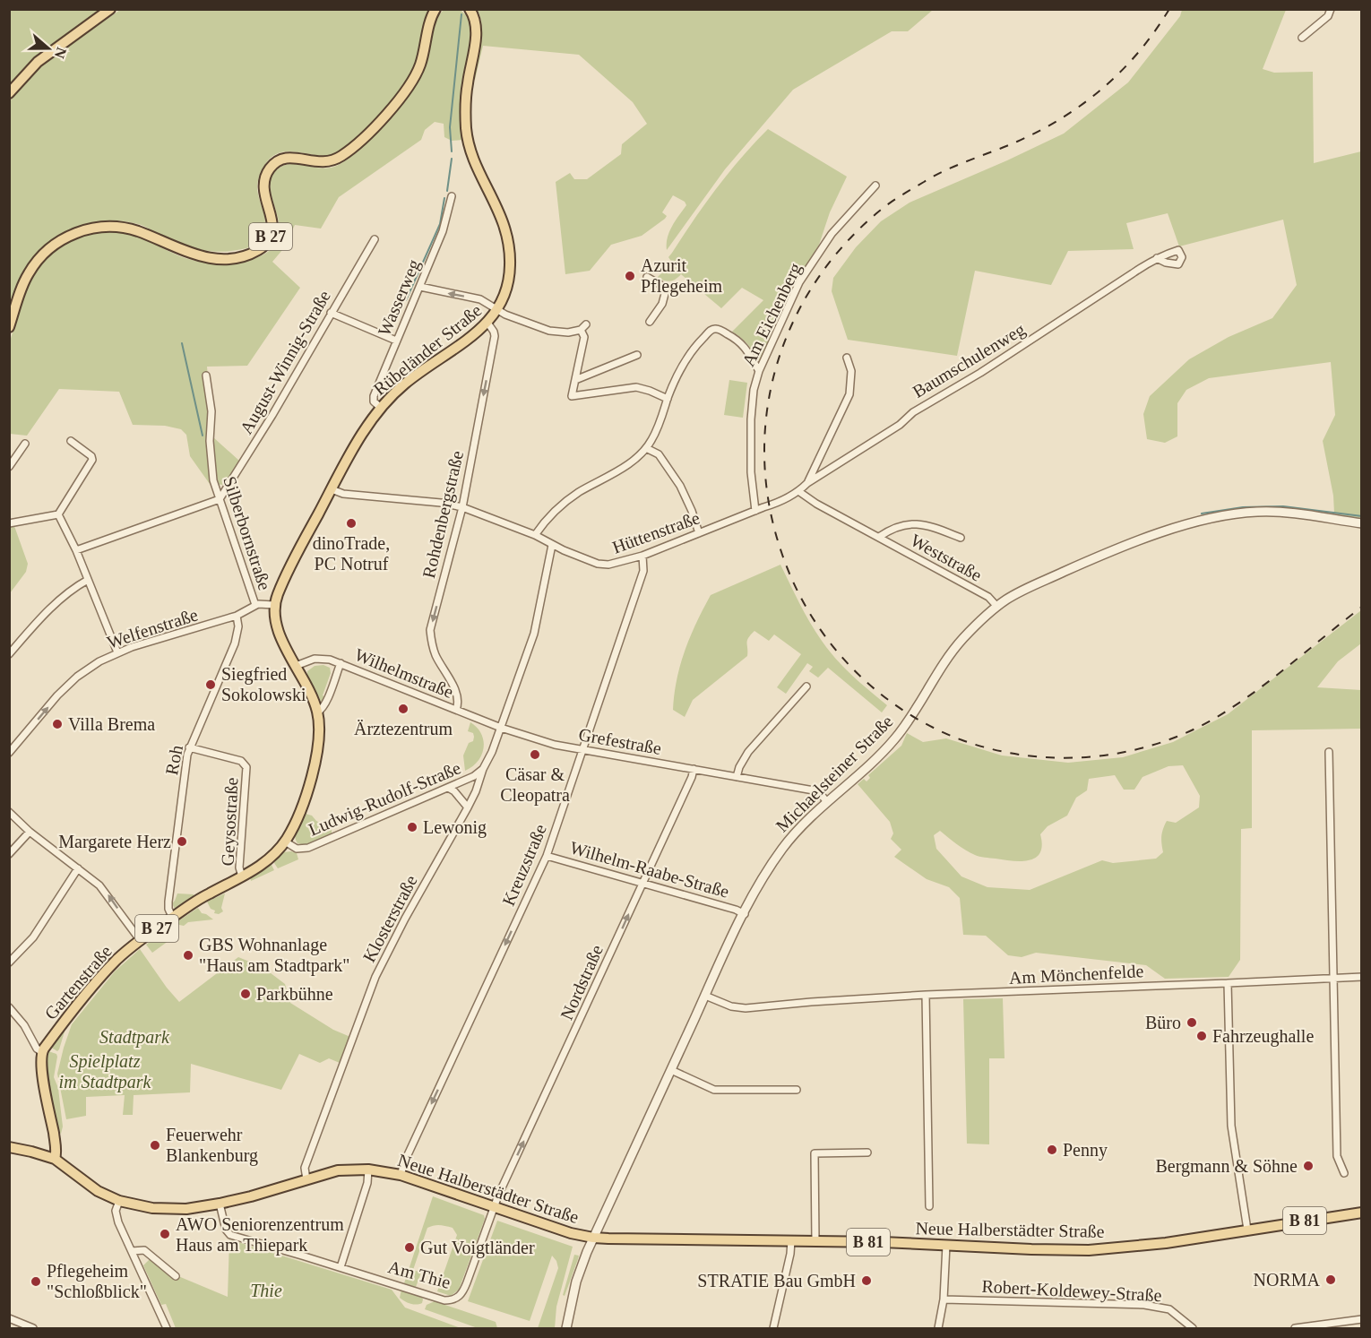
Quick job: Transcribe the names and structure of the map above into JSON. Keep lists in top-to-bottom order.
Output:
{
  "streets": {
    "main road": [
      "B 27",
      "Rübeländer Straße",
      "Gartenstraße",
      "Neue Halberstädter Straße",
      "B 81"
    ],
    "street": [
      "Wasserweg",
      "Am Eichenberg",
      "Baumschulenweg",
      "August-Winnig-Straße",
      "Rohdenbergstraße",
      "Hüttenstraße",
      "Silberbornstraße",
      "Weststraße",
      "Welfenstraße",
      "Wilhelmstraße",
      "Grefestraße",
      "Roh",
      "Michaelsteiner Straße",
      "Ludwig-Rudolf-Straße",
      "Geysostraße",
      "Kreuzstraße",
      "Wilhelm-Raabe-Straße",
      "Klosterstraße",
      "Am Mönchenfelde",
      "Nordstraße",
      "Am Thie",
      "Robert-Koldewey-Straße"
    ]
  },
  "crossings": [
    ["B 27", "Rübeländer Straße"],
    ["B 27", "Welfenstraße"],
    ["B 27", "Wilhelmstraße"],
    ["B 27", "Ludwig-Rudolf-Straße"],
    ["B 27", "Gartenstraße"],
    ["Wasserweg", "Rübeländer Straße"],
    ["Am Eichenberg", "Hüttenstraße"],
    ["Rübeländer Straße", "Rohdenbergstraße"],
    ["Rübeländer Straße", "Hüttenstraße"],
    ["Rübeländer Straße", "Welfenstraße"],
    ["Baumschulenweg", "Hüttenstraße"],
    ["Baumschulenweg", "Weststraße"],
    ["August-Winnig-Straße", "Silberbornstraße"],
    ["Rohdenbergstraße", "Hüttenstraße"],
    ["Rohdenbergstraße", "Wilhelmstraße"],
    ["Hüttenstraße", "Weststraße"],
    ["Hüttenstraße", "Ludwig-Rudolf-Straße"],
    ["Hüttenstraße", "Kreuzstraße"],
    ["Silberbornstraße", "Welfenstraße"],
    ["Weststraße", "Michaelsteiner Straße"],
    ["Welfenstraße", "Roh"],
    ["Wilhelmstraße", "Grefestraße"],
    ["Wilhelmstraße", "Ludwig-Rudolf-Straße"],
    ["Grefestraße", "Michaelsteiner Straße"],
    ["Grefestraße", "Ludwig-Rudolf-Straße"],
    ["Grefestraße", "Kreuzstraße"],
    ["Grefestraße", "Nordstraße"],
    ["Roh", "Geysostraße"],
    ["Roh", "Gartenstraße"],
    ["Michaelsteiner Straße", "Wilhelm-Raabe-Straße"],
    ["Michaelsteiner Straße", "Am Mönchenfelde"],
    ["Michaelsteiner Straße", "Neue Halberstädter Straße"],
    ["Ludwig-Rudolf-Straße", "Klosterstraße"],
    ["Ludwig-Rudolf-Straße", "Gartenstraße"],
    ["Geysostraße", "Gartenstraße"],
    ["Kreuzstraße", "Wilhelm-Raabe-Straße"],
    ["Kreuzstraße", "Neue Halberstädter Straße"],
    ["Wilhelm-Raabe-Straße", "Nordstraße"],
    ["Klosterstraße", "Neue Halberstädter Straße"],
    ["Nordstraße", "Neue Halberstädter Straße"],
    ["Nordstraße", "Am Thie"],
    ["Neue Halberstädter Straße", "Am Thie"]
  ],
  "one_way": [
    "Rohdenbergstraße",
    "Welfenstraße",
    "Kreuzstraße",
    "Nordstraße"
  ],
  "parks": ["Stadtpark", "Spielplatz im Stadtpark", "Thie"],
  "places": [
    "Azurit Pflegeheim",
    "dinoTrade, PC Notruf",
    "Siegfried Sokolowski",
    "Ärztezentrum",
    "Villa Brema",
    "Cäsar & Cleopatra",
    "Lewonig",
    "Margarete Herz",
    "GBS Wohnanlage \"Haus am Stadtpark\"",
    "Parkbühne",
    "Büro",
    "Fahrzeughalle",
    "Feuerwehr Blankenburg",
    "Penny",
    "Bergmann & Söhne",
    "AWO Seniorenzentrum Haus am Thiepark",
    "Gut Voigtländer",
    "NORMA",
    "STRATIE Bau GmbH",
    "Pflegeheim \"Schloßblick\""
  ],
  "north": "right"
}
